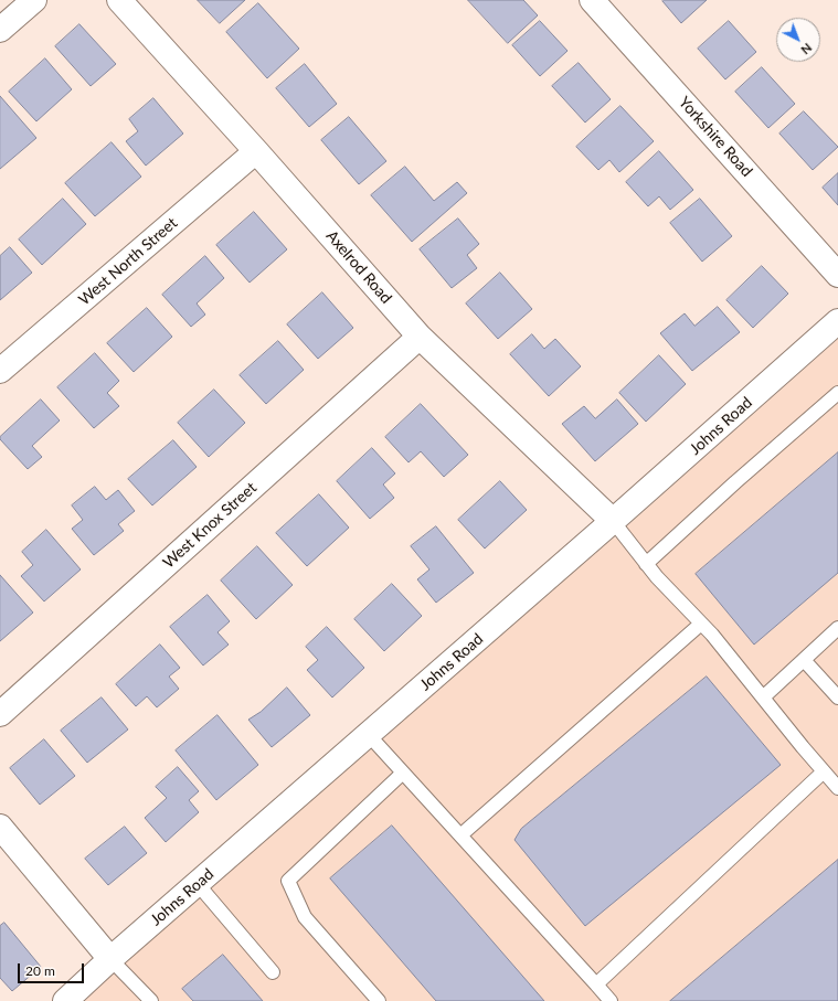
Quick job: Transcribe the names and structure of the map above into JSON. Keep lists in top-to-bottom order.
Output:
{
  "streets": {
    "street": [
      "Yorkshire Road",
      "West North Street",
      "Axelrod Road",
      "Johns Road",
      "West Knox Street"
    ]
  },
  "crossings": [
    ["West North Street", "Axelrod Road"],
    ["Axelrod Road", "Johns Road"],
    ["Axelrod Road", "West Knox Street"]
  ],
  "scale_bar": "20 m",
  "north": "bottom right"
}
